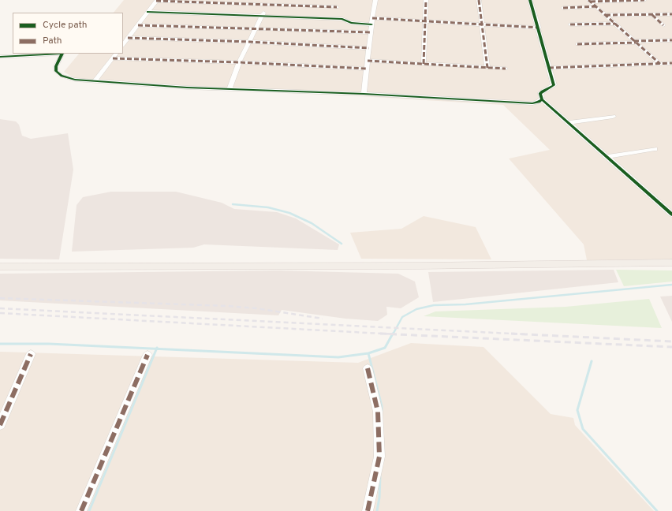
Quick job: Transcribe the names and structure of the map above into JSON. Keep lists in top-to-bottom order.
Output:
{
  "legend": ["Cycle path", "Path"]
}
